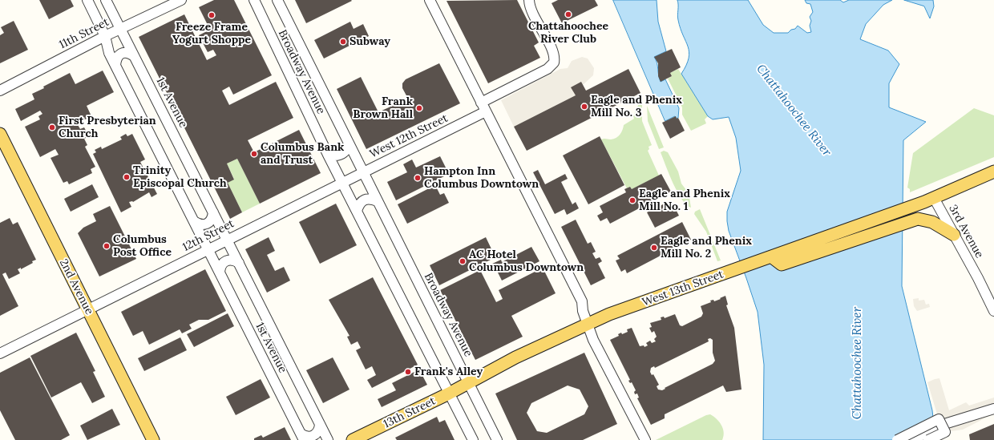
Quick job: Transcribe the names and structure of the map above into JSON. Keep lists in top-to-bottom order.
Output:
{
  "streets": {
    "main road": ["2nd Avenue", "West 13th Street", "13th Street"],
    "street": [
      "11th Street",
      "Broadway Avenue",
      "1st Avenue",
      "West 12th Street",
      "3rd Avenue",
      "12th Street"
    ]
  },
  "crossings": [
    ["11th Street", "1st Avenue"],
    ["Broadway Avenue", "West 12th Street"],
    ["Broadway Avenue", "12th Street"],
    ["Broadway Avenue", "West 13th Street"],
    ["Broadway Avenue", "13th Street"],
    ["1st Avenue", "12th Street"],
    ["West 12th Street", "12th Street"],
    ["3rd Avenue", "West 13th Street"],
    ["12th Street", "2nd Avenue"],
    ["West 13th Street", "13th Street"]
  ],
  "water": ["Chattahoochee River"],
  "places": [
    "Chattahoochee River Club",
    "Freeze Frame Yogurt Shoppe",
    "Subway",
    "Eagle and Phenix Mill No. 3",
    "Frank Brown Hall",
    "First Presbyterian Church",
    "Columbus Bank and Trust",
    "Trinity Episcopal Church",
    "Hampton Inn Columbus Downtown",
    "Eagle and Phenix Mill No. 1",
    "Columbus Post Office",
    "Eagle and Phenix Mill No. 2",
    "AC Hotel Columbus Downtown",
    "Frank's Alley"
  ]
}
